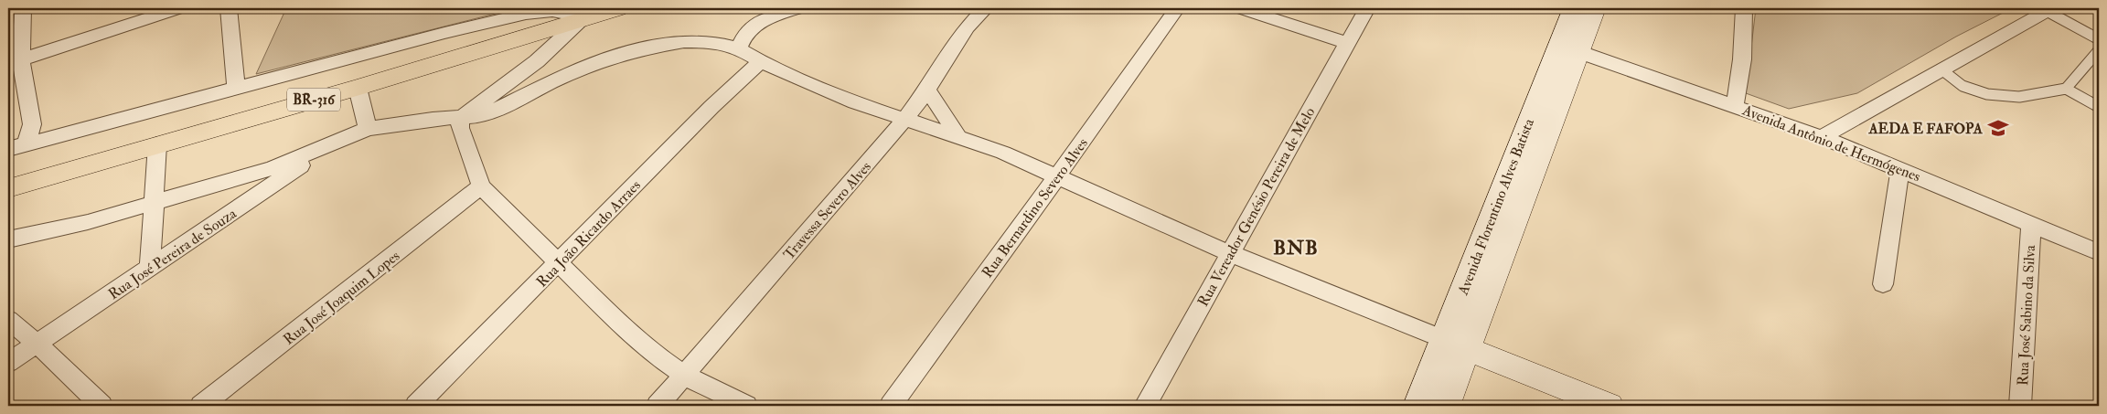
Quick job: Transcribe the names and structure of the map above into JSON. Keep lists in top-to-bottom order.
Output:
{
  "streets": {
    "highway": ["BR-316"],
    "main road": ["Avenida Florentino Alves Batista"],
    "street": [
      "Avenida Antônio de Hermógenes",
      "Rua Vereador Genésio Pereira de Melo",
      "Rua Bernardino Severo Alves",
      "Travessa Severo Alves",
      "Rua João Ricardo Arraes",
      "Rua José Pereira de Souza",
      "Rua José Joaquim Lopes",
      "Rua José Sabino da Silva"
    ]
  },
  "crossings": [
    ["Avenida Antônio de Hermógenes", "Avenida Florentino Alves Batista"],
    ["Avenida Antônio de Hermógenes", "Rua José Sabino da Silva"]
  ],
  "districts": ["BNB"],
  "places": {
    "school or university": ["AEDA E FAFOPA"]
  }
}
